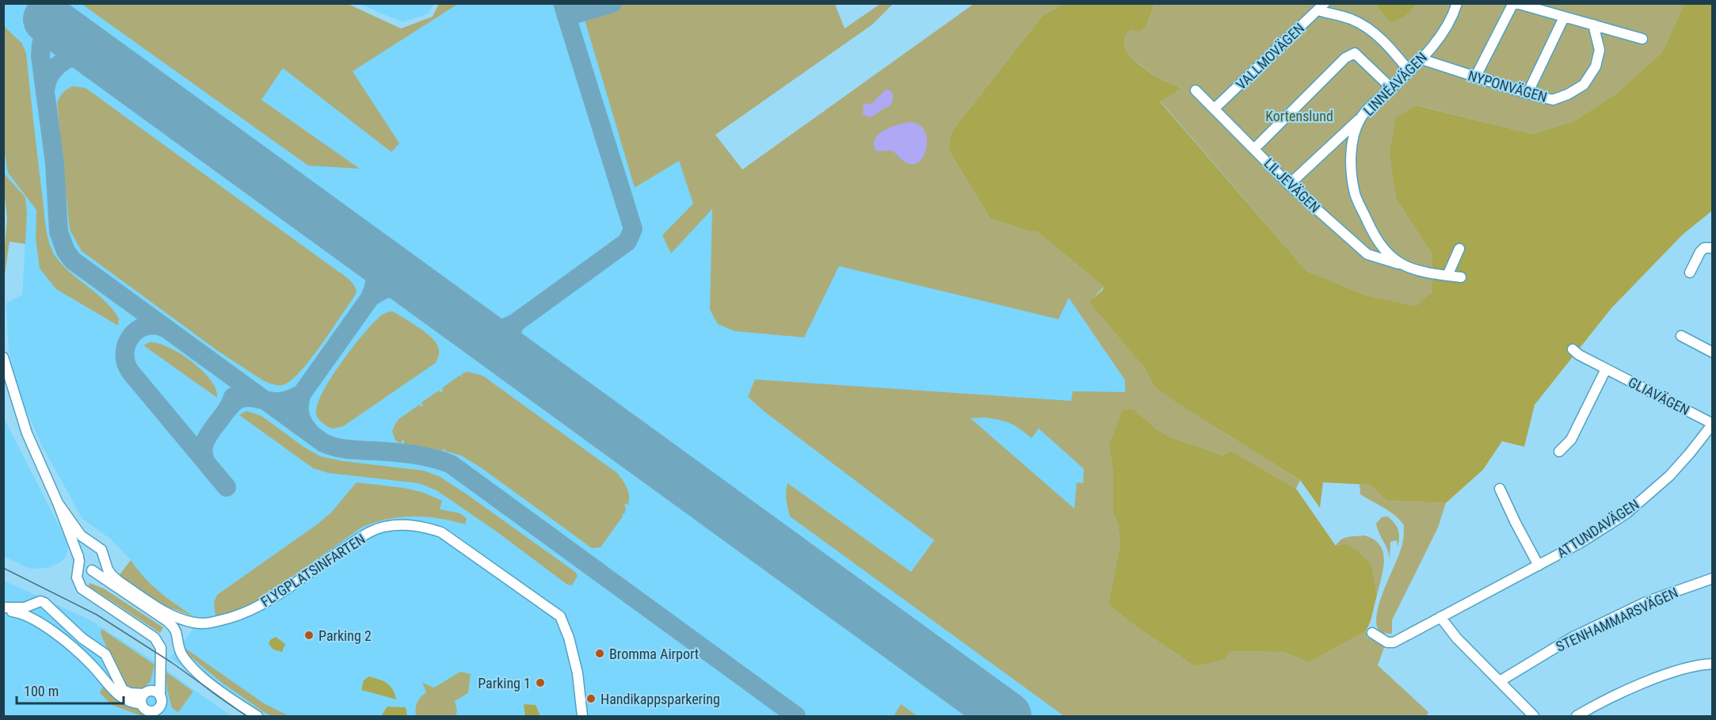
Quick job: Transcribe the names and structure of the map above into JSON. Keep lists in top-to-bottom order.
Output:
{
  "streets": {
    "street": [
      "VALLMOVÄGEN",
      "LINNÉAVÄGEN",
      "NYPONVÄGEN",
      "LILJEVÄGEN",
      "GLIAVÄGEN",
      "ATTUNDAVÄGEN",
      "FLYGPLATSINFARTEN",
      "STENHAMMARSVÄGEN"
    ]
  },
  "crossings": [
    ["VALLMOVÄGEN", "LILJEVÄGEN"],
    ["LINNÉAVÄGEN", "NYPONVÄGEN"],
    ["LINNÉAVÄGEN", "LILJEVÄGEN"],
    ["GLIAVÄGEN", "ATTUNDAVÄGEN"]
  ],
  "parks": ["Kortenslund"],
  "places": [
    "Parking 2",
    "Bromma Airport",
    "Parking 1",
    "Handikappsparkering"
  ],
  "scale_bar": "100 m"
}
